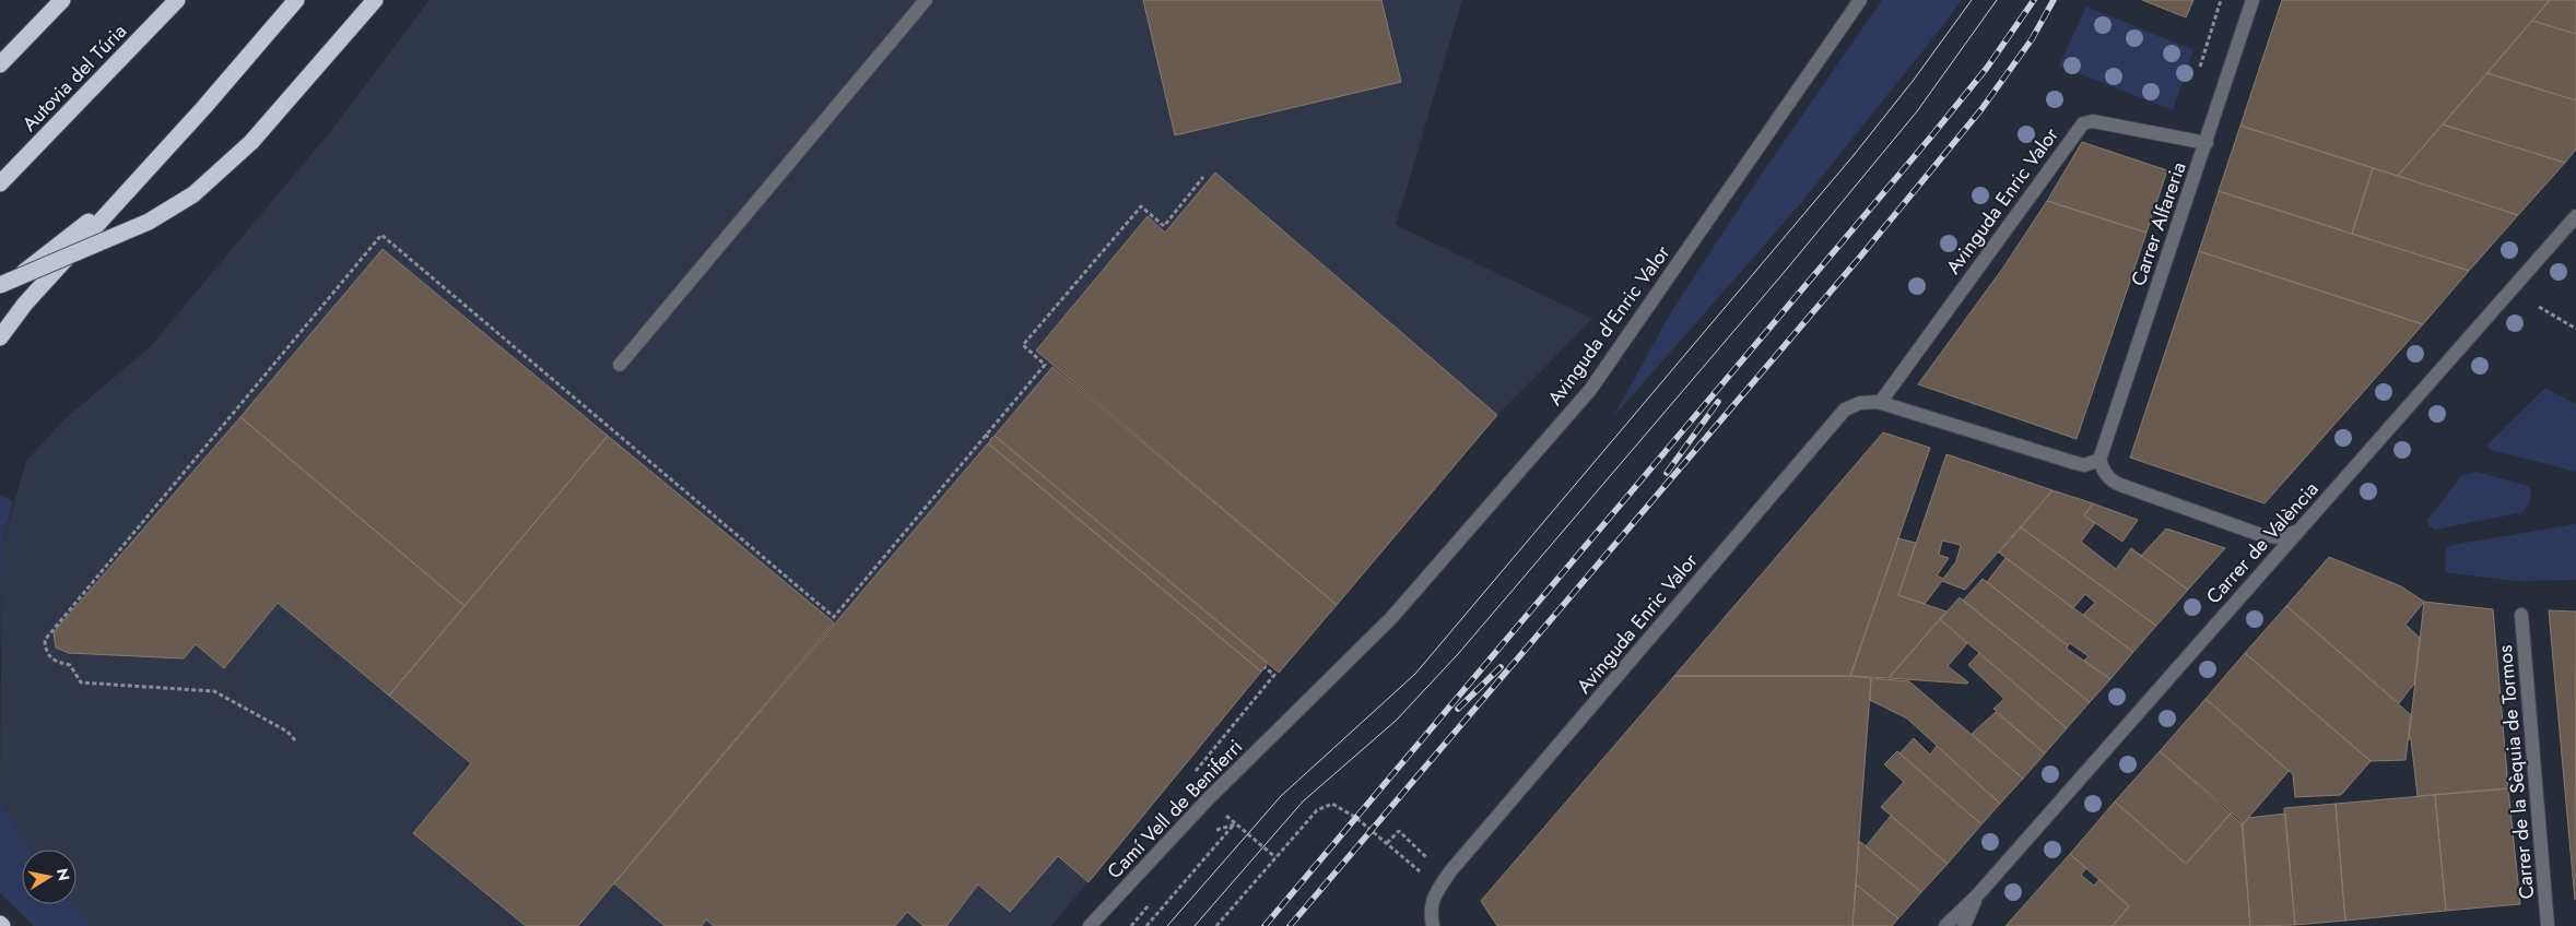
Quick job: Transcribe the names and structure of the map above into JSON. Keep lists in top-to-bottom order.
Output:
{
  "streets": {
    "highway": ["Autovia del Túria"],
    "street": [
      "Avinguda Enric Valor",
      "Carrer Alfareria",
      "Avinguda d'Enric Valor",
      "Carrer de València",
      "Carrer de la Sèquia de Tormos",
      "Camí Vell de Beniferri"
    ]
  },
  "crossings": [
    ["Avinguda Enric Valor", "Carrer Alfareria"],
    ["Avinguda d'Enric Valor", "Camí Vell de Beniferri"]
  ],
  "north": "right"
}
